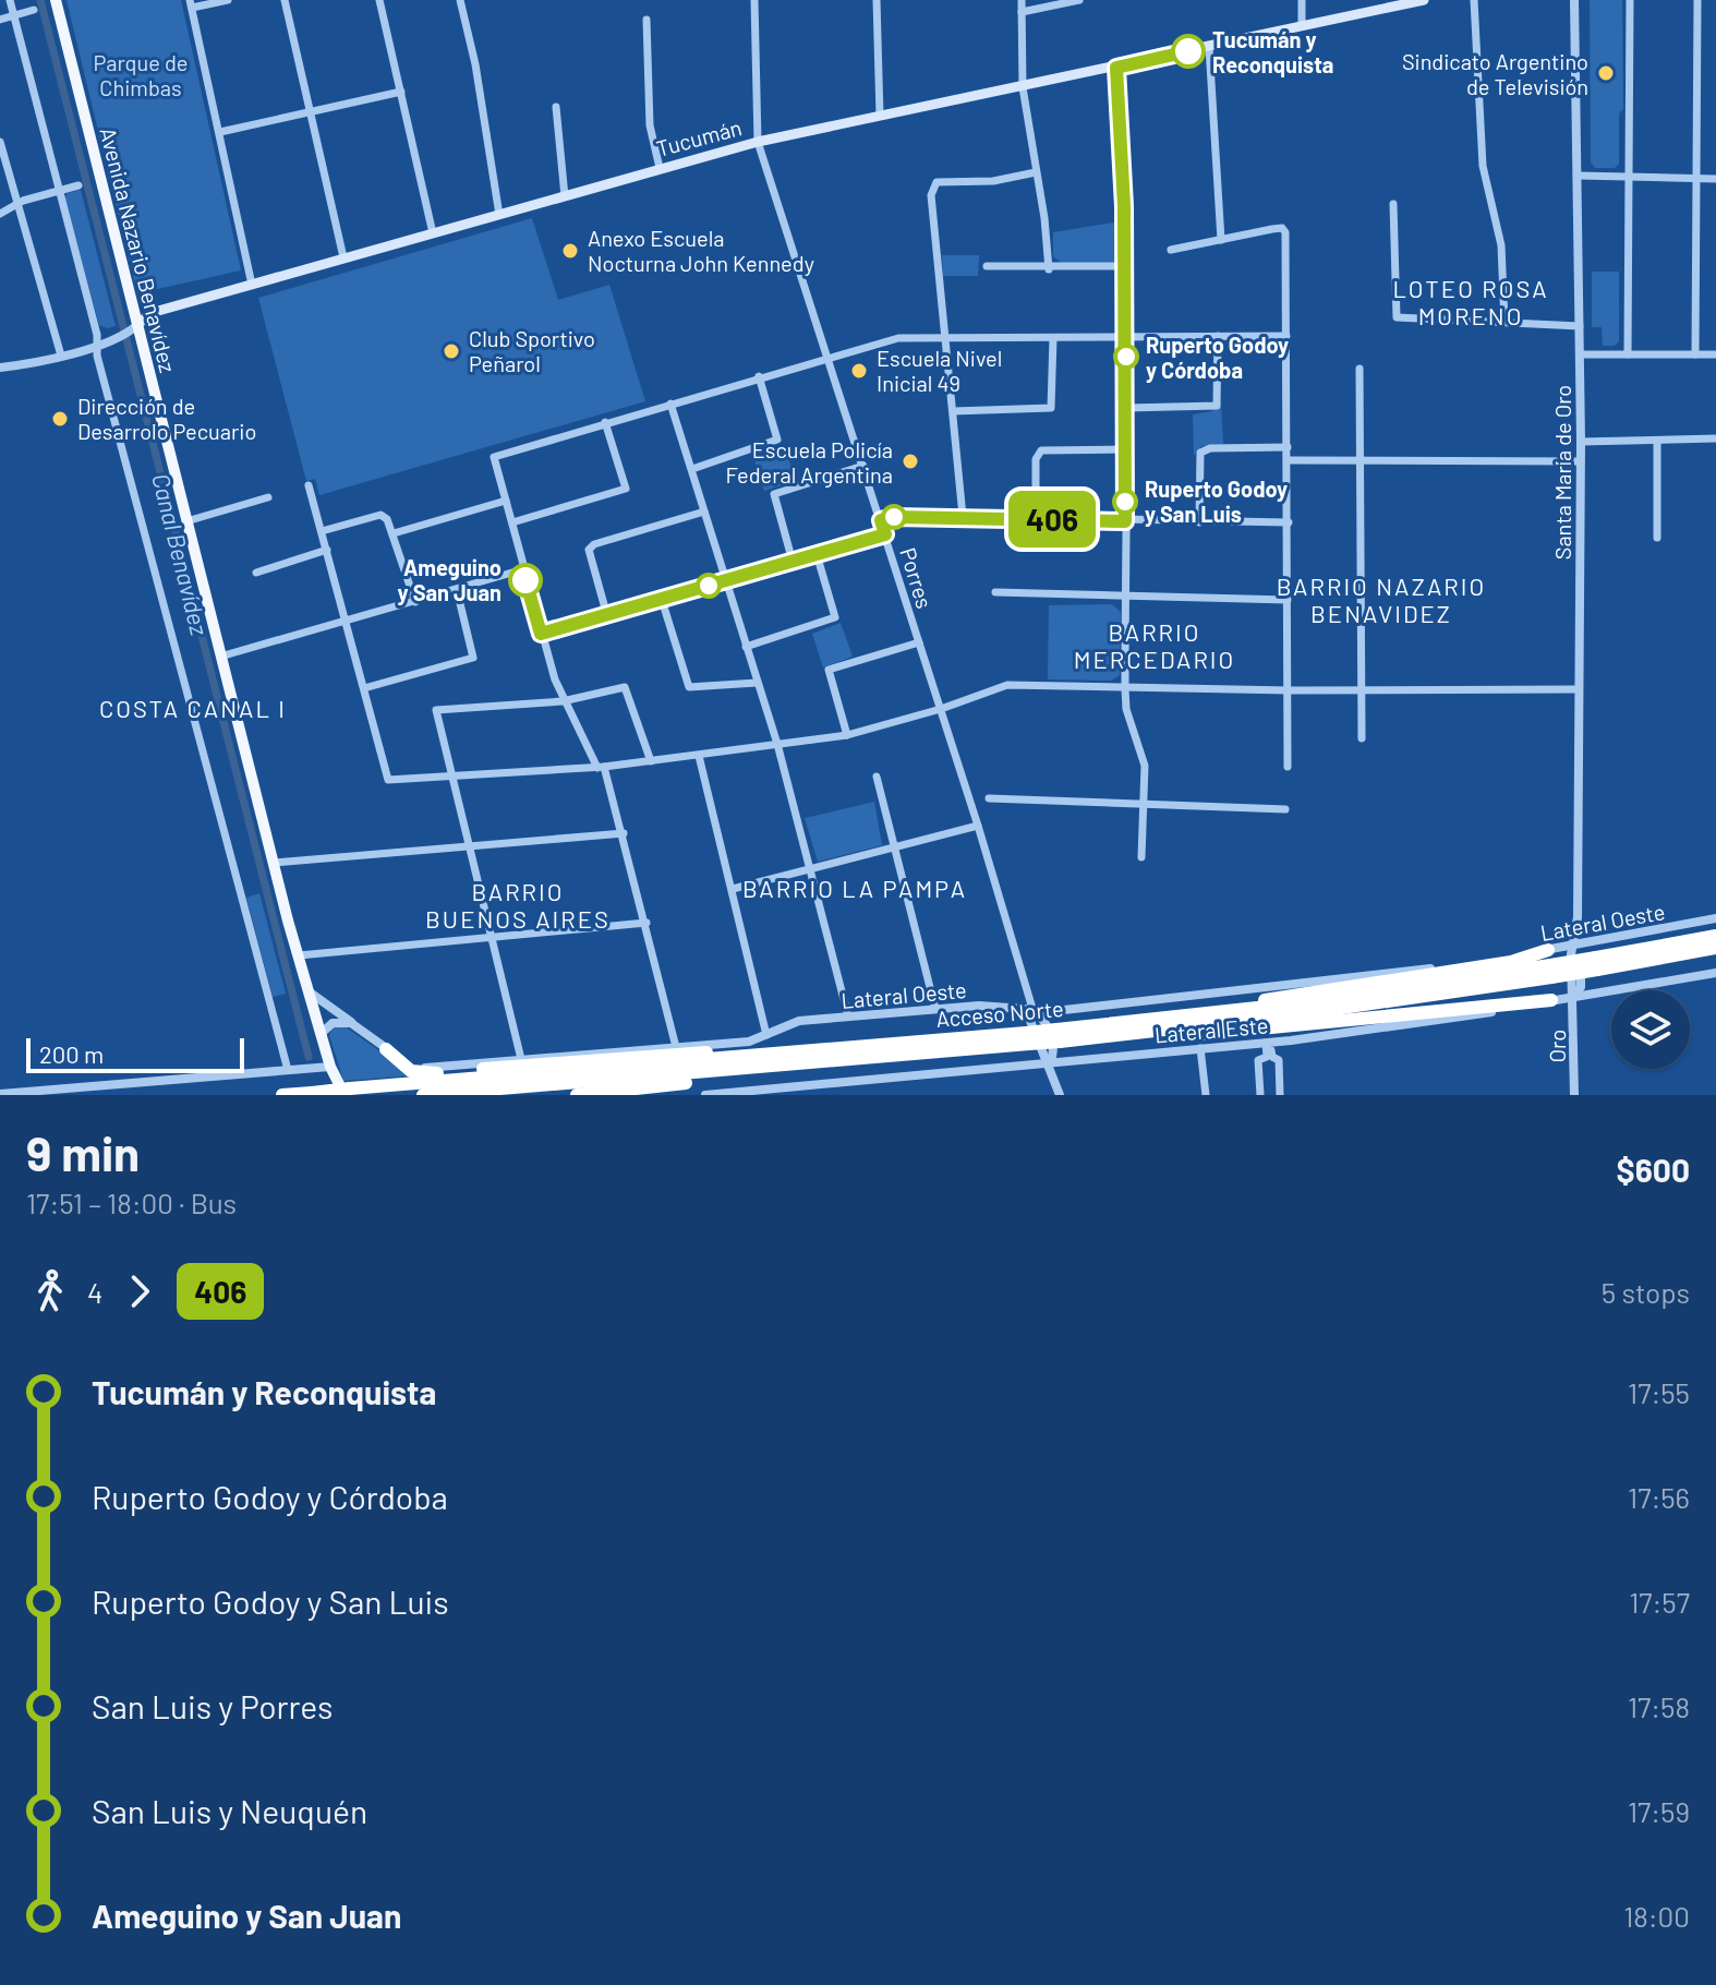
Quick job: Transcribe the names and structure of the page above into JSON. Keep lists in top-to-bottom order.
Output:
{
  "streets": {
    "highway": ["Acceso Norte"],
    "main road": ["Tucumán", "Avenida Nazario Benavídez"],
    "street": [
      "Santa María de Oro",
      "Porres",
      "Lateral Oeste",
      "Lateral Este",
      "Oro"
    ]
  },
  "crossings": [
    ["Tucumán", "Avenida Nazario Benavídez"],
    ["Tucumán", "Porres"],
    ["Avenida Nazario Benavídez", "Lateral Oeste"],
    ["Avenida Nazario Benavídez", "Acceso Norte"],
    ["Santa María de Oro", "Lateral Oeste"],
    ["Santa María de Oro", "Oro"],
    ["Porres", "Lateral Oeste"],
    ["Porres", "Lateral Este"],
    ["Lateral Oeste", "Oro"],
    ["Lateral Este", "Oro"]
  ],
  "districts": [
    "LOTEO ROSA MORENO",
    "BARRIO NAZARIO BENAVIDEZ",
    "BARRIO MERCEDARIO",
    "COSTA CANAL I",
    "BARRIO LA PAMPA",
    "BARRIO BUENOS AIRES"
  ],
  "water": ["Canal Benavídez"],
  "parks": ["Parque de Chimbas"],
  "places": [
    "Tucumán y Reconquista",
    "Sindicato Argentino de Televisión",
    "Anexo Escuela Nocturna John Kennedy",
    "Club Sportivo Peñarol",
    "Ruperto Godoy y Córdoba",
    "Escuela Nivel Inicial 49",
    "Dirección de Desarrolo Pecuario",
    "Escuela Policía Federal Argentina",
    "Ruperto Godoy y San Luis",
    "Ameguino y San Juan"
  ],
  "lines": ["bus line 406"],
  "scale_bar": "200 m",
  "page": {
    "on_map": "406",
    "scale": "200 m",
    "heading": ["9 min", "17:51 – 18:00 · Bus", "$600"],
    "legs": ["4", "406", "5 stops"],
    "list": [
      {
        "name": "Tucumán y Reconquista",
        "value": "17:55"
      },
      {
        "name": "Ruperto Godoy y Córdoba",
        "value": "17:56"
      },
      {
        "name": "Ruperto Godoy y San Luis",
        "value": "17:57"
      },
      {
        "name": "San Luis y Porres",
        "value": "17:58"
      },
      {
        "name": "San Luis y Neuquén",
        "value": "17:59"
      },
      {
        "name": "Ameguino y San Juan",
        "value": "18:00"
      }
    ]
  }
}
